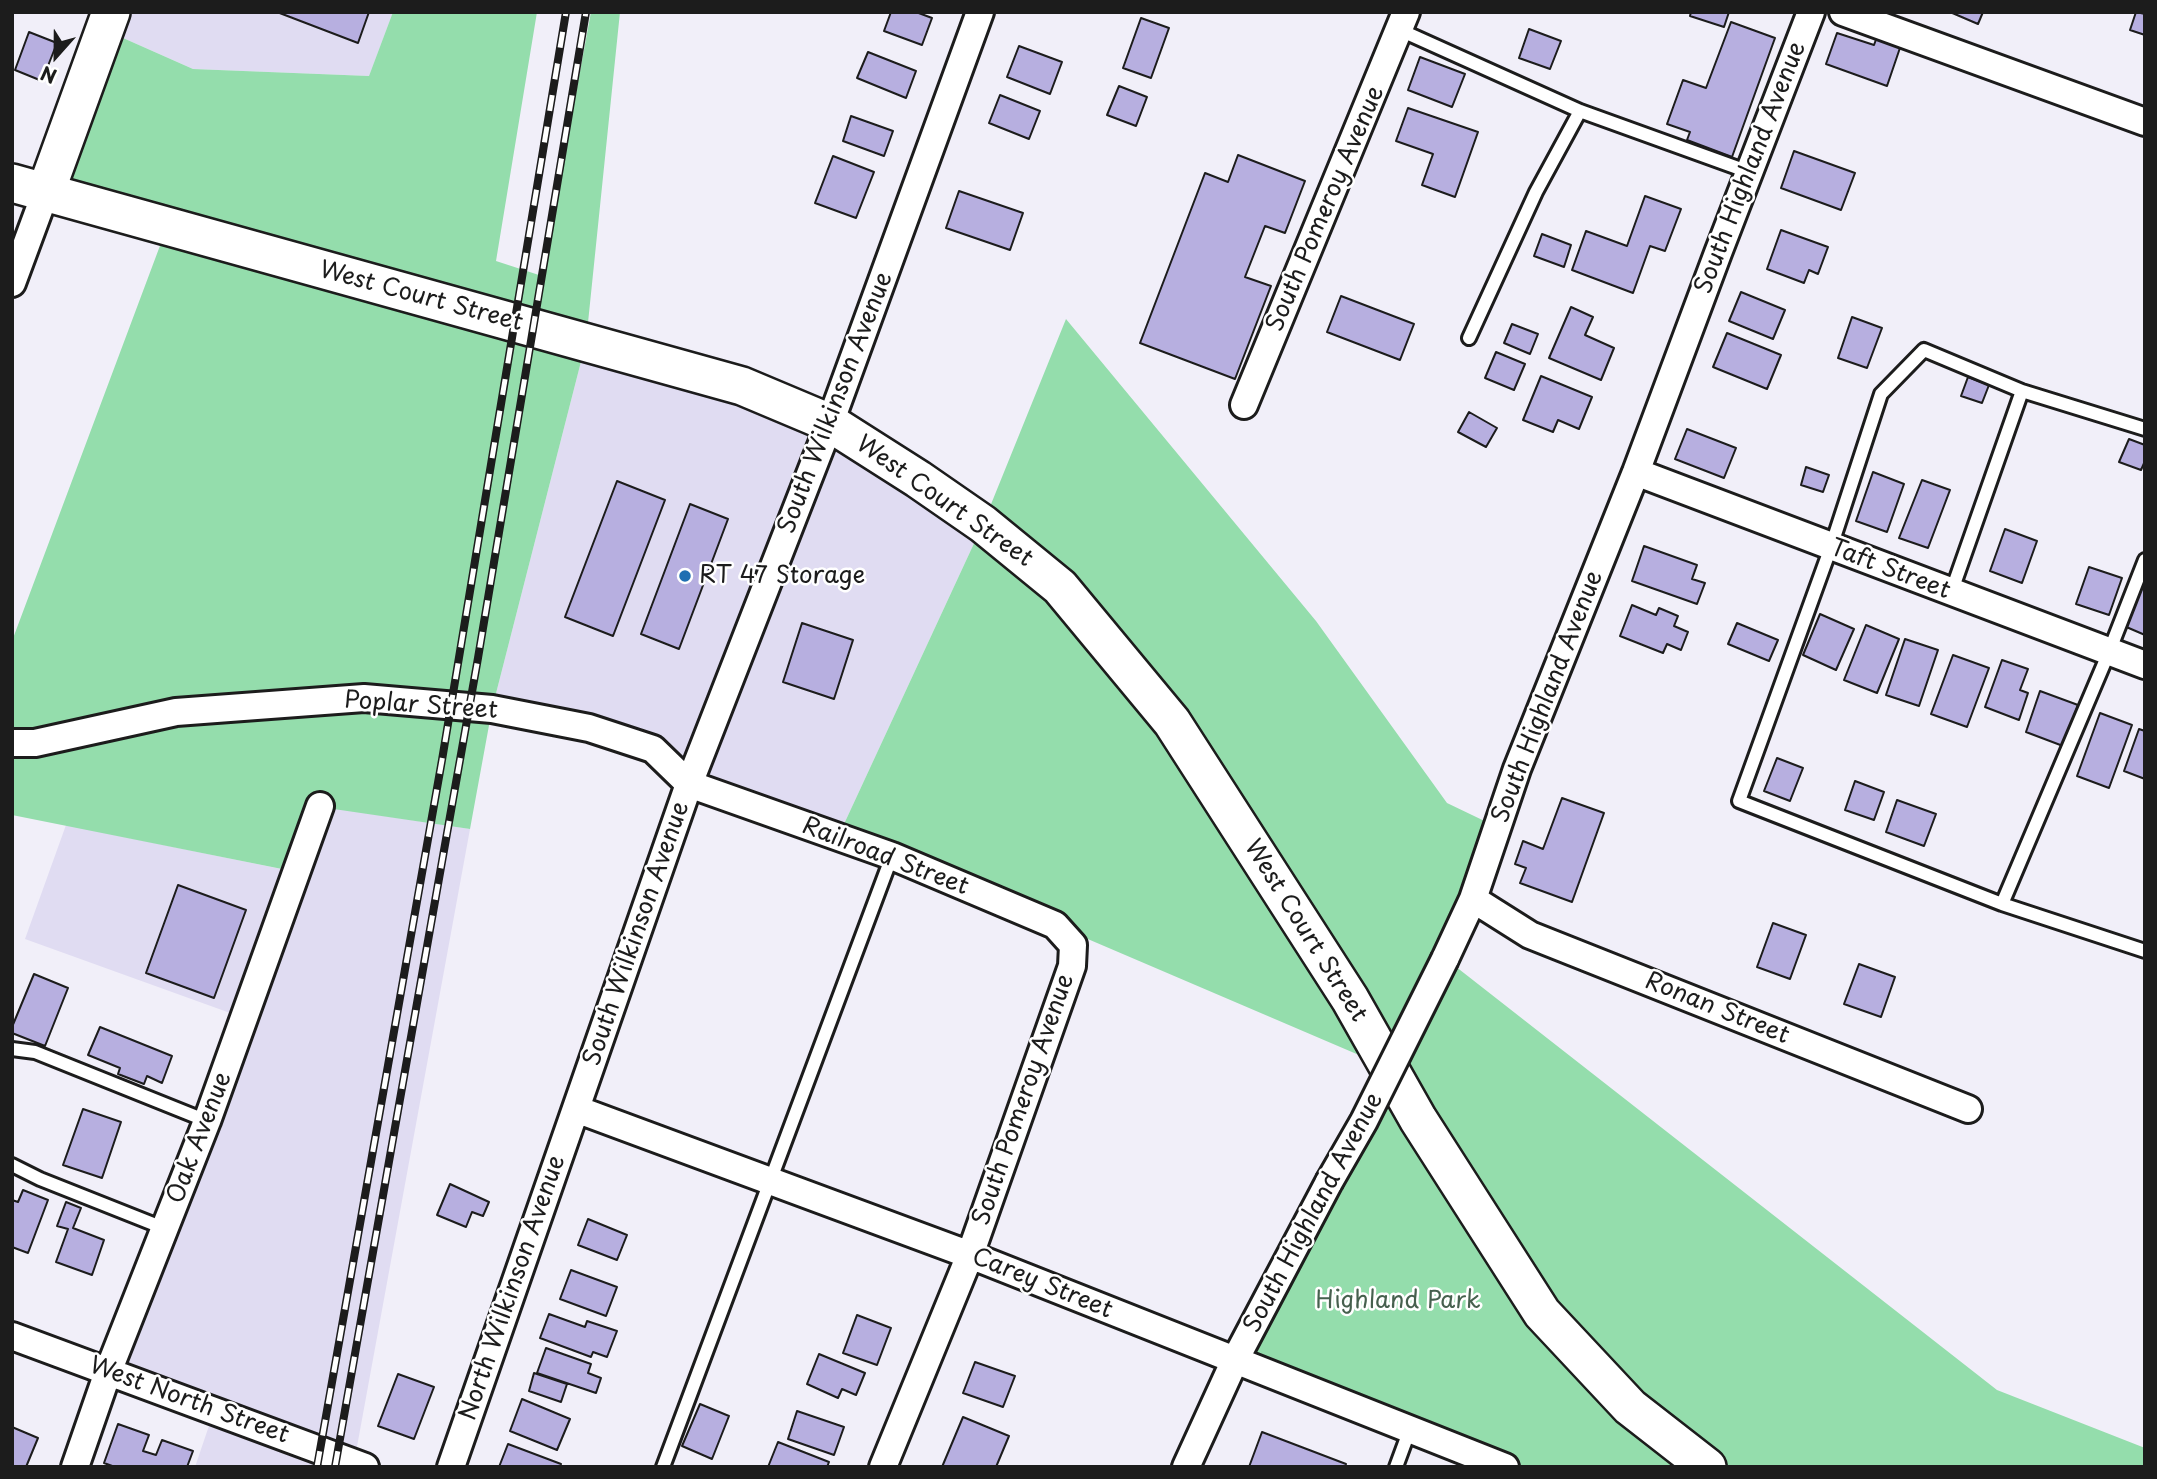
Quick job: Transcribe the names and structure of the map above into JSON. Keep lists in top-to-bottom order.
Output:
{
  "streets": {
    "main road": ["West Court Street"],
    "street": [
      "South Highland Avenue",
      "South Pomeroy Avenue",
      "South Wilkinson Avenue",
      "Taft Street",
      "Poplar Street",
      "Railroad Street",
      "Ronan Street",
      "Oak Avenue",
      "Carey Street",
      "North Wilkinson Avenue",
      "West North Street"
    ]
  },
  "crossings": [
    ["South Highland Avenue", "Taft Street"],
    ["South Highland Avenue", "Ronan Street"],
    ["South Highland Avenue", "Carey Street"],
    ["South Pomeroy Avenue", "Railroad Street"],
    ["South Pomeroy Avenue", "Carey Street"],
    ["West Court Street", "South Wilkinson Avenue"],
    ["South Wilkinson Avenue", "Poplar Street"],
    ["South Wilkinson Avenue", "Railroad Street"],
    ["South Wilkinson Avenue", "Carey Street"],
    ["South Wilkinson Avenue", "North Wilkinson Avenue"],
    ["Poplar Street", "Railroad Street"],
    ["Oak Avenue", "West North Street"],
    ["Carey Street", "North Wilkinson Avenue"]
  ],
  "parks": ["Highland Park"],
  "places": ["RT 47 Storage"],
  "north": "bottom"
}
